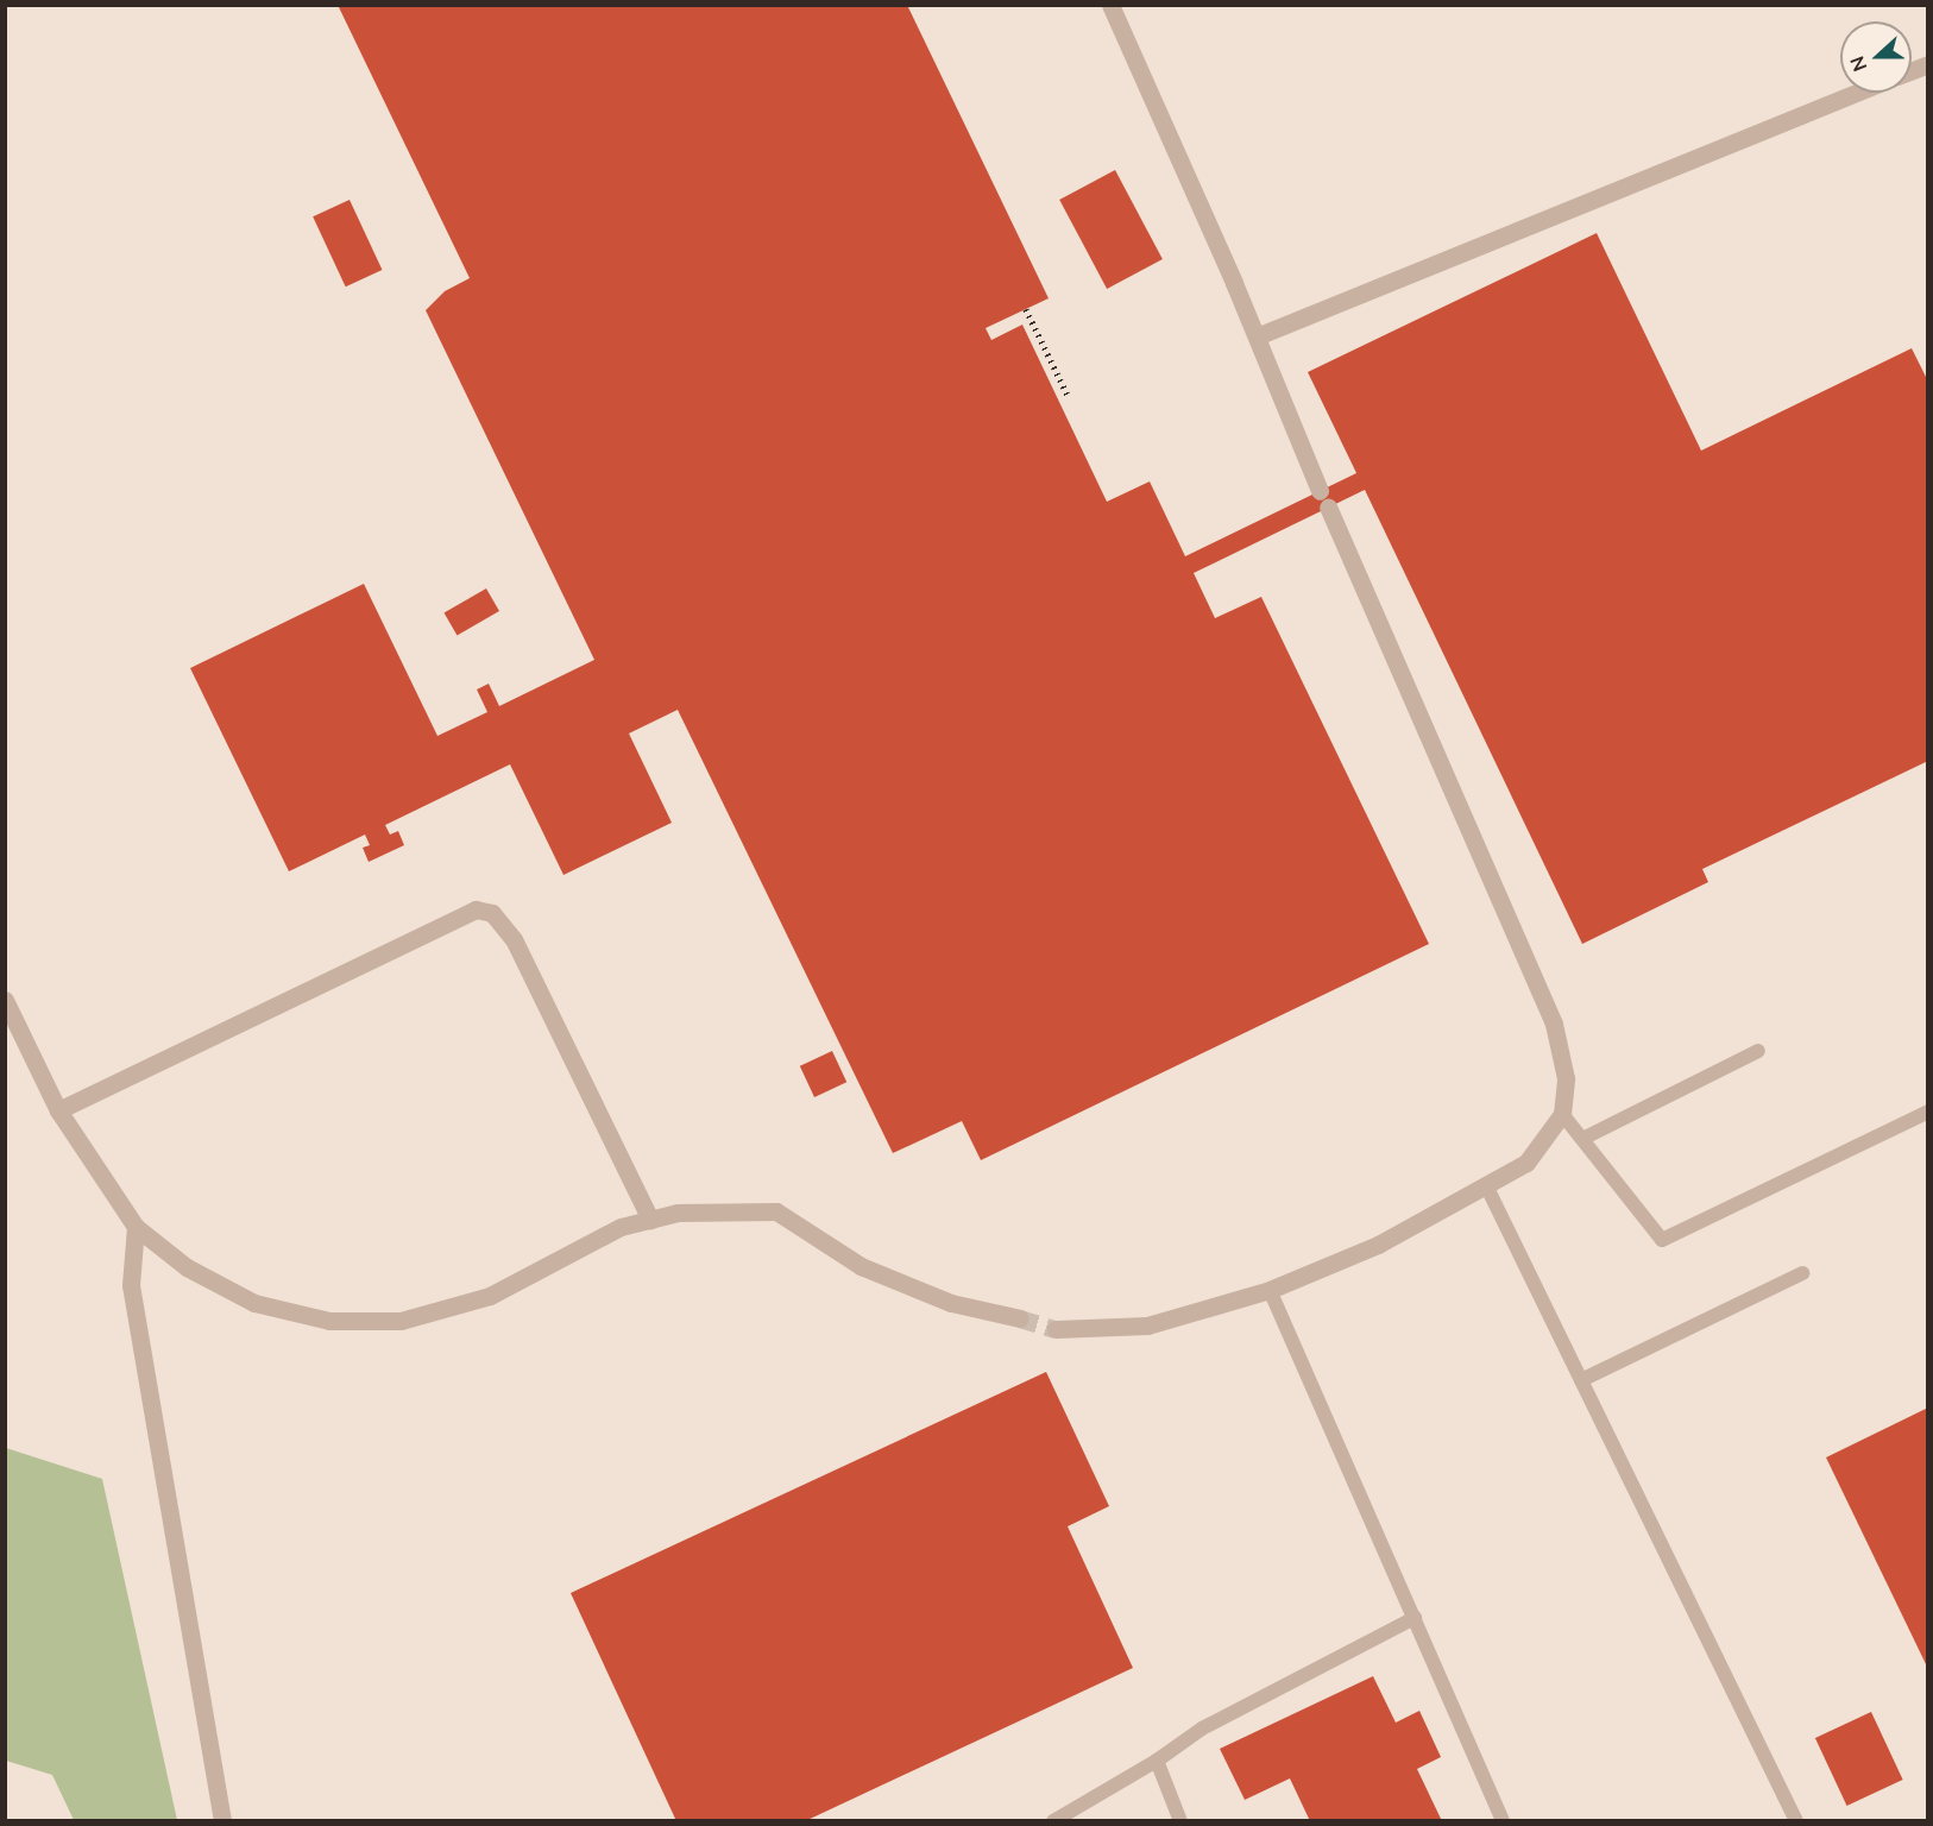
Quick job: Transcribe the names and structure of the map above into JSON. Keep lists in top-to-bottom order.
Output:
{
  "north": "left"
}
